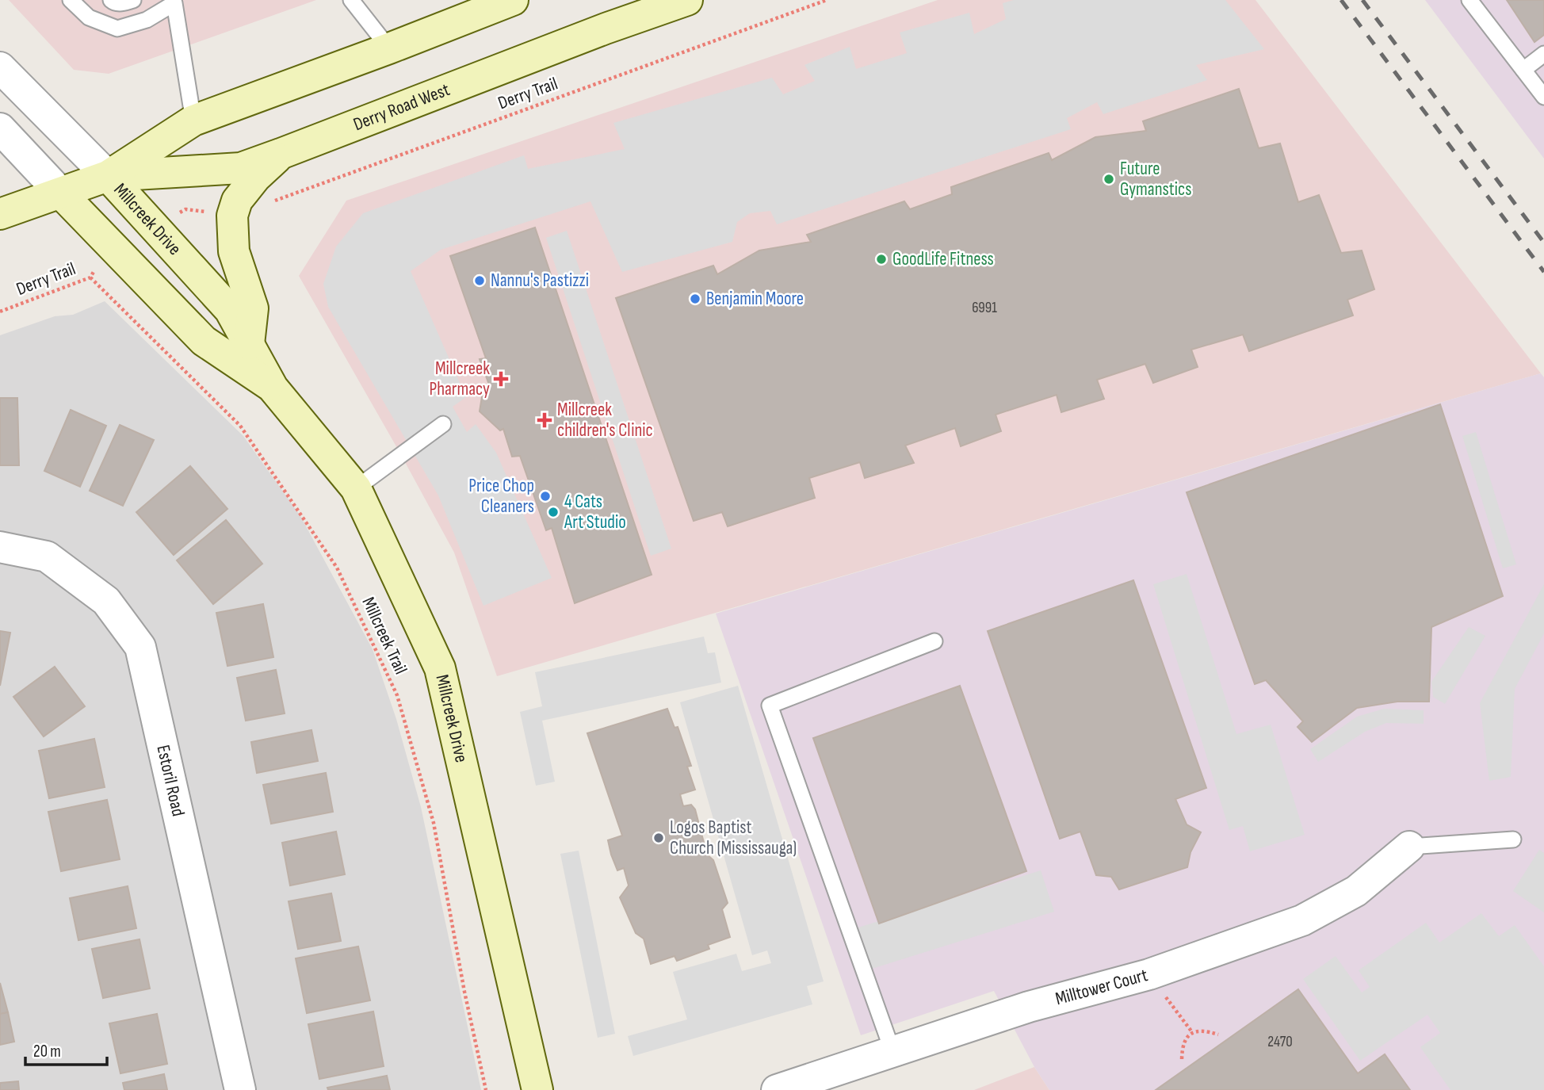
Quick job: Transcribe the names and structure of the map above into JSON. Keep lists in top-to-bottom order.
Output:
{
  "streets": {
    "main road": ["Derry Road West", "Millcreek Drive"],
    "street": ["Estoril Road", "Milltower Court"],
    "path": ["Derry Trail", "Millcreek Trail"]
  },
  "crossings": [
    ["Derry Trail", "Millcreek Trail"],
    ["Derry Road West", "Millcreek Drive"]
  ],
  "places": {
    "other": [
      "Future Gymanstics",
      "GoodLife Fitness",
      "Nannu's Pastizzi",
      "Benjamin Moore",
      "Price Chop Cleaners",
      "4 Cats Art Studio",
      "Logos Baptist Church (Mississauga)"
    ],
    "health": ["Millcreek Pharmacy", "Millcreek children's Clinic"]
  },
  "house_numbers": ["6991", "2470"],
  "scale_bar": "20 m"
}
